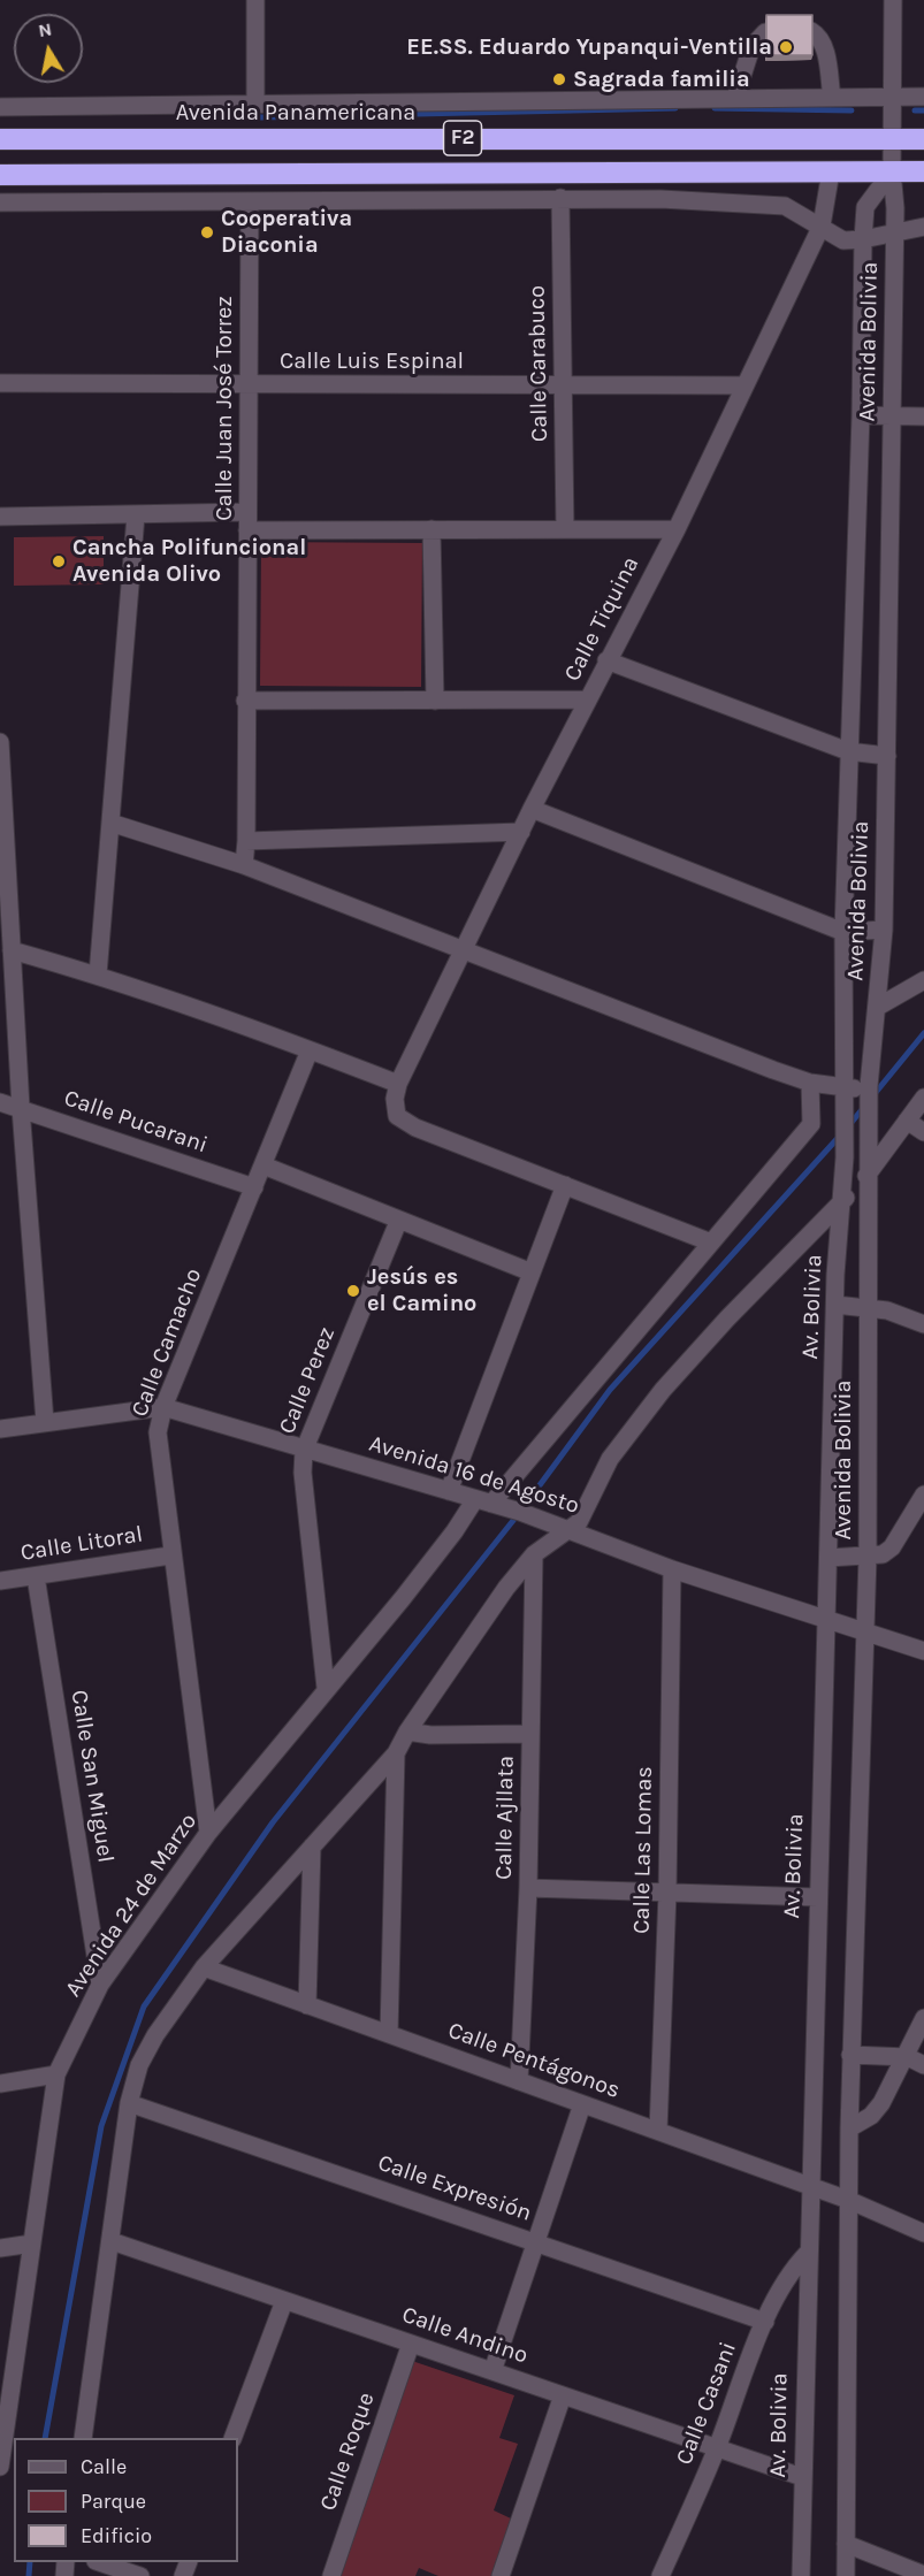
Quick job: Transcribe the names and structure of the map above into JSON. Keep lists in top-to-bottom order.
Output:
{
  "streets": {
    "highway": ["Avenida Panamericana", "F2"],
    "street": [
      "Avenida Bolivia",
      "Calle Luis Espinal",
      "Calle Carabuco",
      "Calle Juan José Torrez",
      "Calle Tiquina",
      "Calle Pucarani",
      "Av. Bolivia",
      "Calle Camacho",
      "Calle Perez",
      "Avenida 16 de Agosto",
      "Calle Litoral",
      "Calle San Miguel",
      "Calle Ajllata",
      "Calle Las Lomas",
      "Avenida 24 de Marzo",
      "Calle Pentágonos",
      "Calle Expresión",
      "Calle Andino",
      "Calle Casani",
      "Calle Roque"
    ]
  },
  "crossings": [
    ["Avenida Panamericana", "Avenida Bolivia"],
    ["F2", "Avenida Bolivia"],
    ["F2", "Calle Tiquina"],
    ["Avenida Bolivia", "Av. Bolivia"],
    ["Avenida Bolivia", "Avenida 16 de Agosto"],
    ["Calle Luis Espinal", "Calle Carabuco"],
    ["Calle Luis Espinal", "Calle Juan José Torrez"],
    ["Calle Luis Espinal", "Calle Tiquina"],
    ["Calle Pucarani", "Calle Camacho"],
    ["Av. Bolivia", "Avenida 16 de Agosto"],
    ["Av. Bolivia", "Calle Pentágonos"],
    ["Av. Bolivia", "Calle Andino"],
    ["Av. Bolivia", "Calle Casani"],
    ["Calle Camacho", "Avenida 16 de Agosto"],
    ["Calle Camacho", "Calle Litoral"],
    ["Calle Camacho", "Avenida 24 de Marzo"],
    ["Calle Perez", "Avenida 16 de Agosto"],
    ["Calle Perez", "Avenida 24 de Marzo"],
    ["Avenida 16 de Agosto", "Calle Las Lomas"],
    ["Avenida 16 de Agosto", "Avenida 24 de Marzo"],
    ["Calle Litoral", "Calle San Miguel"],
    ["Calle San Miguel", "Avenida 24 de Marzo"],
    ["Calle Ajllata", "Calle Pentágonos"],
    ["Calle Las Lomas", "Calle Pentágonos"],
    ["Calle Expresión", "Calle Casani"],
    ["Calle Andino", "Calle Casani"],
    ["Calle Andino", "Calle Roque"]
  ],
  "places": [
    "EE.SS. Eduardo Yupanqui-Ventilla",
    "Sagrada familia",
    "Cooperativa Diaconia",
    "Cancha Polifuncional Avenida Olivo",
    "Jesús es el Camino"
  ],
  "legend": ["Calle", "Parque", "Edificio"],
  "north": "top"
}
